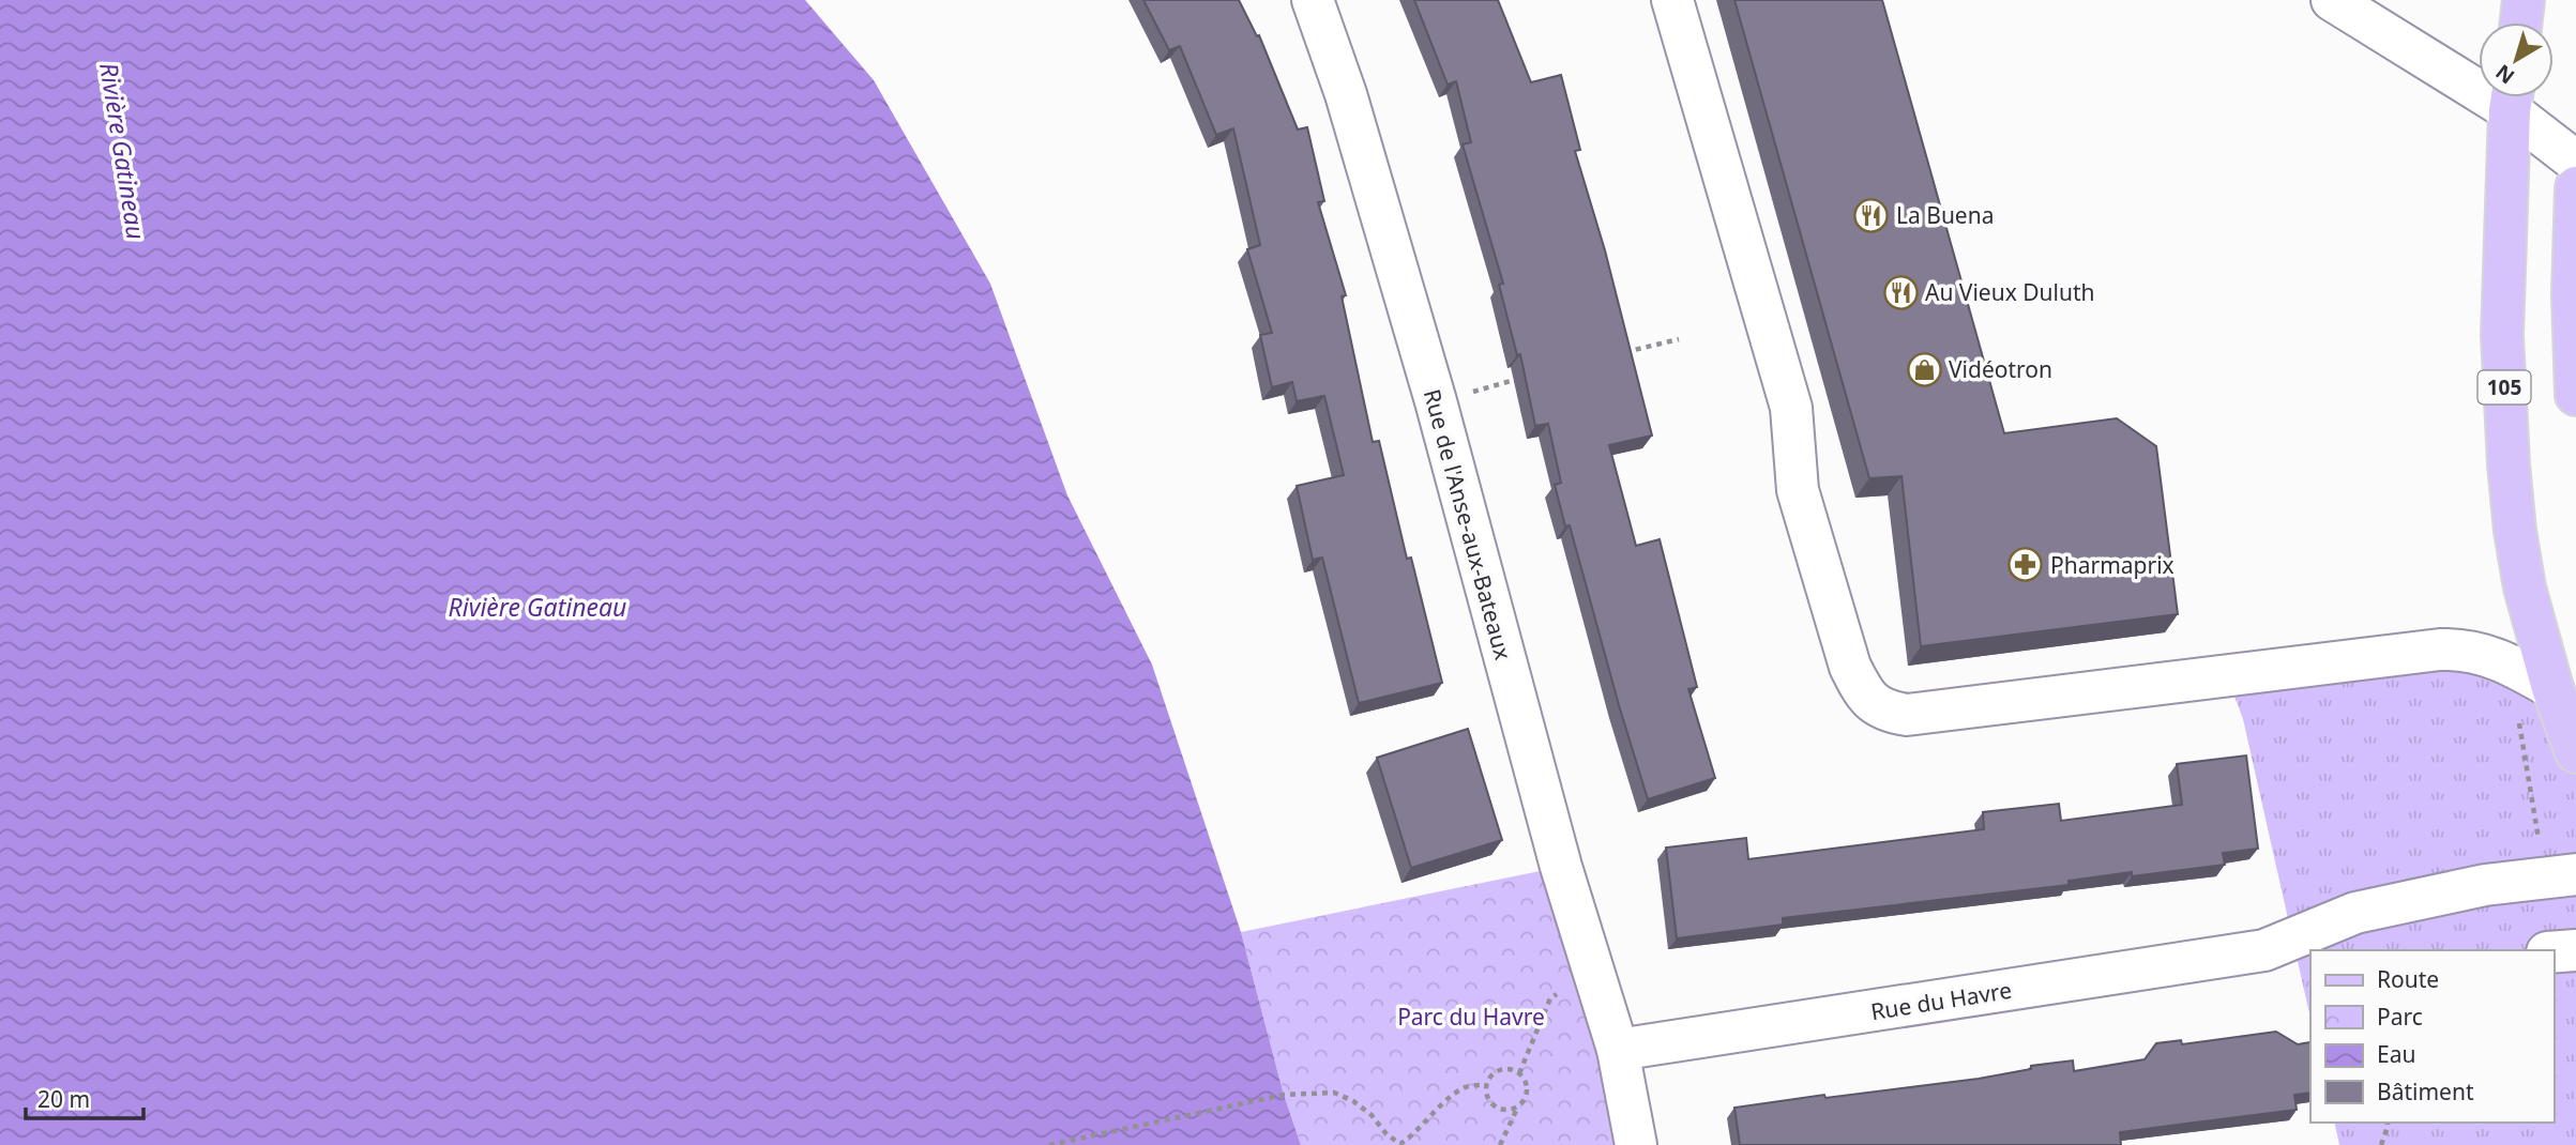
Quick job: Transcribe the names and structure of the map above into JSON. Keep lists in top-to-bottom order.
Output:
{
  "streets": {
    "main road": ["105"],
    "street": ["Rue de l'Anse-aux-Bateaux", "Rue du Havre"]
  },
  "crossings": [
    ["Rue de l'Anse-aux-Bateaux", "Rue du Havre"]
  ],
  "water": ["Rivière Gatineau"],
  "parks": ["Parc du Havre"],
  "places": {
    "restaurant": ["La Buena", "Au Vieux Duluth"],
    "shop": ["Vidéotron"],
    "pharmacy": ["Pharmaprix"]
  },
  "legend": [
    "Route",
    "Parc",
    "Eau",
    "Bâtiment"
  ],
  "scale_bar": "20 m",
  "north": "bottom left"
}
